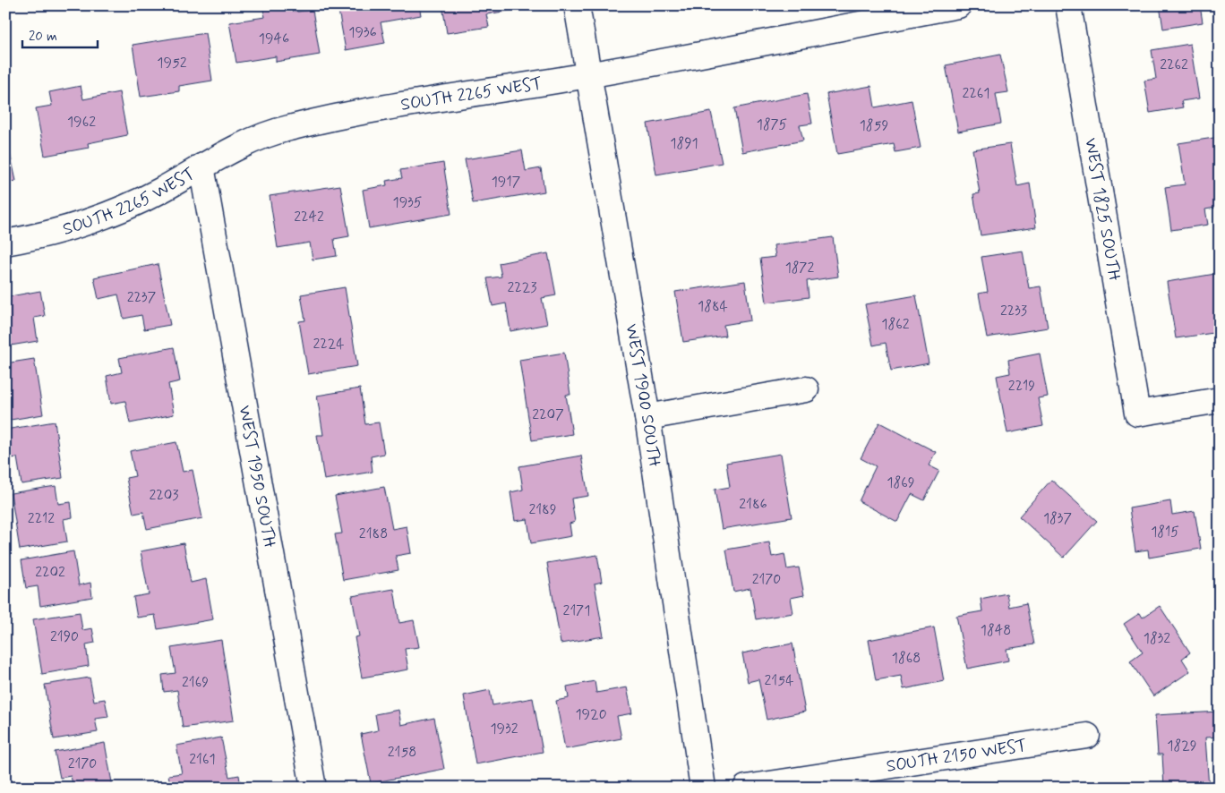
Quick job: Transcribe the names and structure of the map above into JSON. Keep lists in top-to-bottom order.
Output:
{
  "streets": {
    "street": [
      "SOUTH 2265 WEST",
      "WEST 1825 SOUTH",
      "WEST 1900 SOUTH",
      "WEST 1950 SOUTH",
      "SOUTH 2150 WEST"
    ]
  },
  "crossings": [
    ["SOUTH 2265 WEST", "WEST 1900 SOUTH"],
    ["SOUTH 2265 WEST", "WEST 1950 SOUTH"]
  ],
  "house_numbers": [
    "1936",
    "1946",
    "1952",
    "2262",
    "2261",
    "1962",
    "1875",
    "1859",
    "1891",
    "1917",
    "1935",
    "2242",
    "1872",
    "2223",
    "2237",
    "1884",
    "2233",
    "1862",
    "2224",
    "2219",
    "2207",
    "1869",
    "2203",
    "2186",
    "2189",
    "2212",
    "1837",
    "1815",
    "2188",
    "2202",
    "2170",
    "2171",
    "1848",
    "2190",
    "1832",
    "1868",
    "2154",
    "2169",
    "1920",
    "1932",
    "1829",
    "2158",
    "2161",
    "2170"
  ],
  "scale_bar": "20 m"
}
